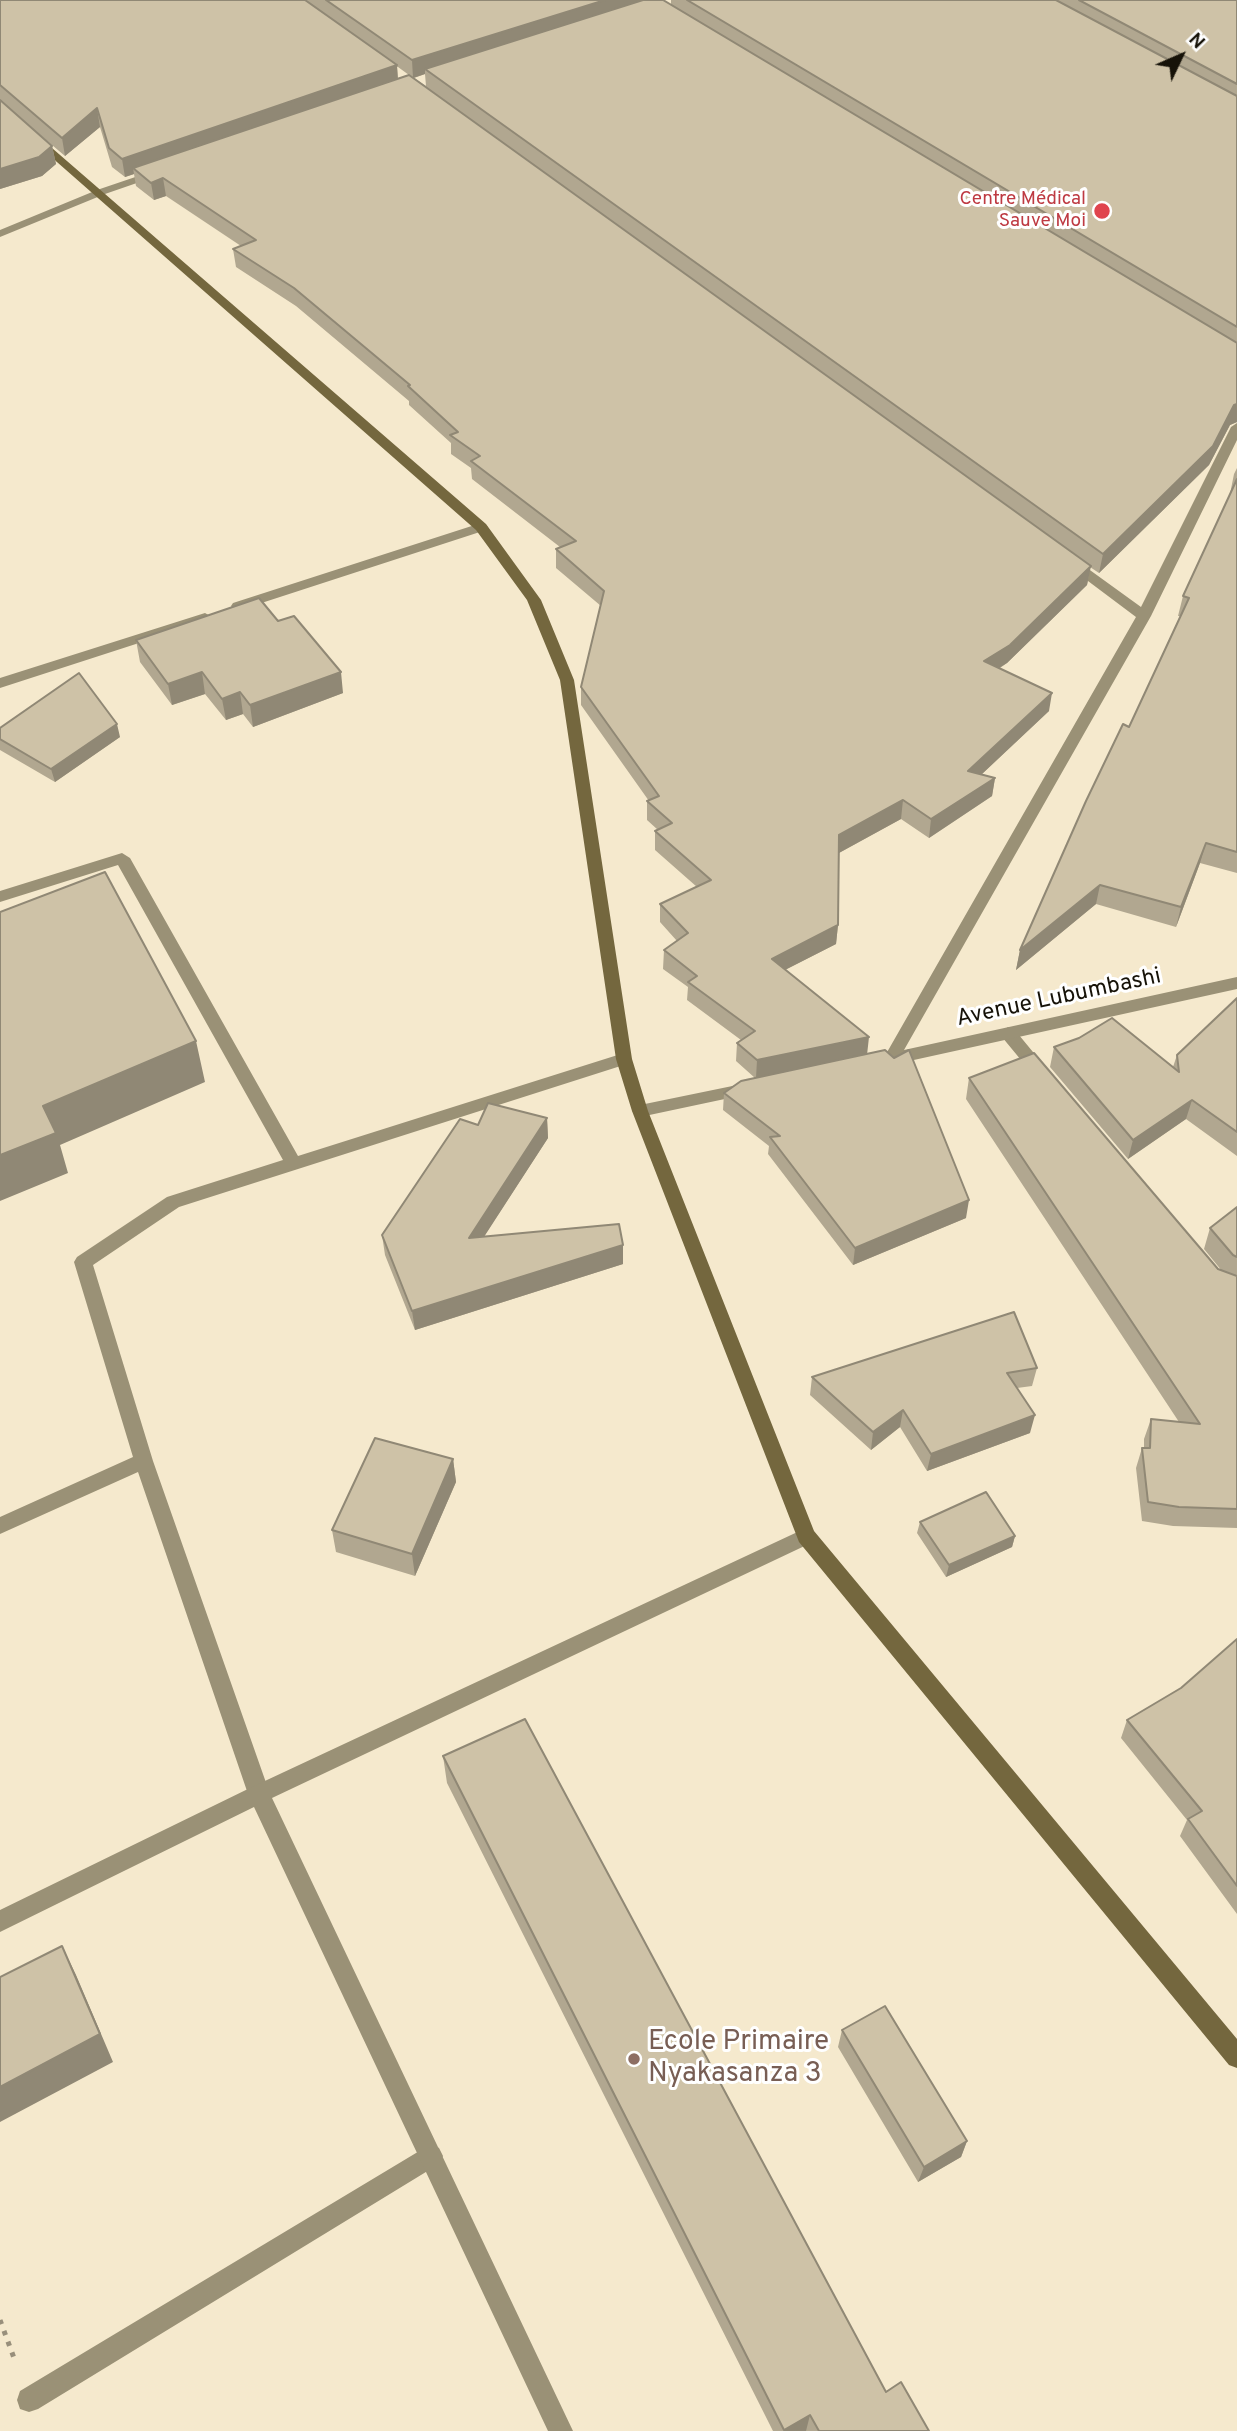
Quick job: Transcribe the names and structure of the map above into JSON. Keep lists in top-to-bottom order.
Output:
{
  "streets": {
    "street": ["Avenue Lubumbashi"]
  },
  "places": ["Centre Médical Sauve Moi", "Ecole Primaire Nyakasanza 3"],
  "north": "top right"
}
